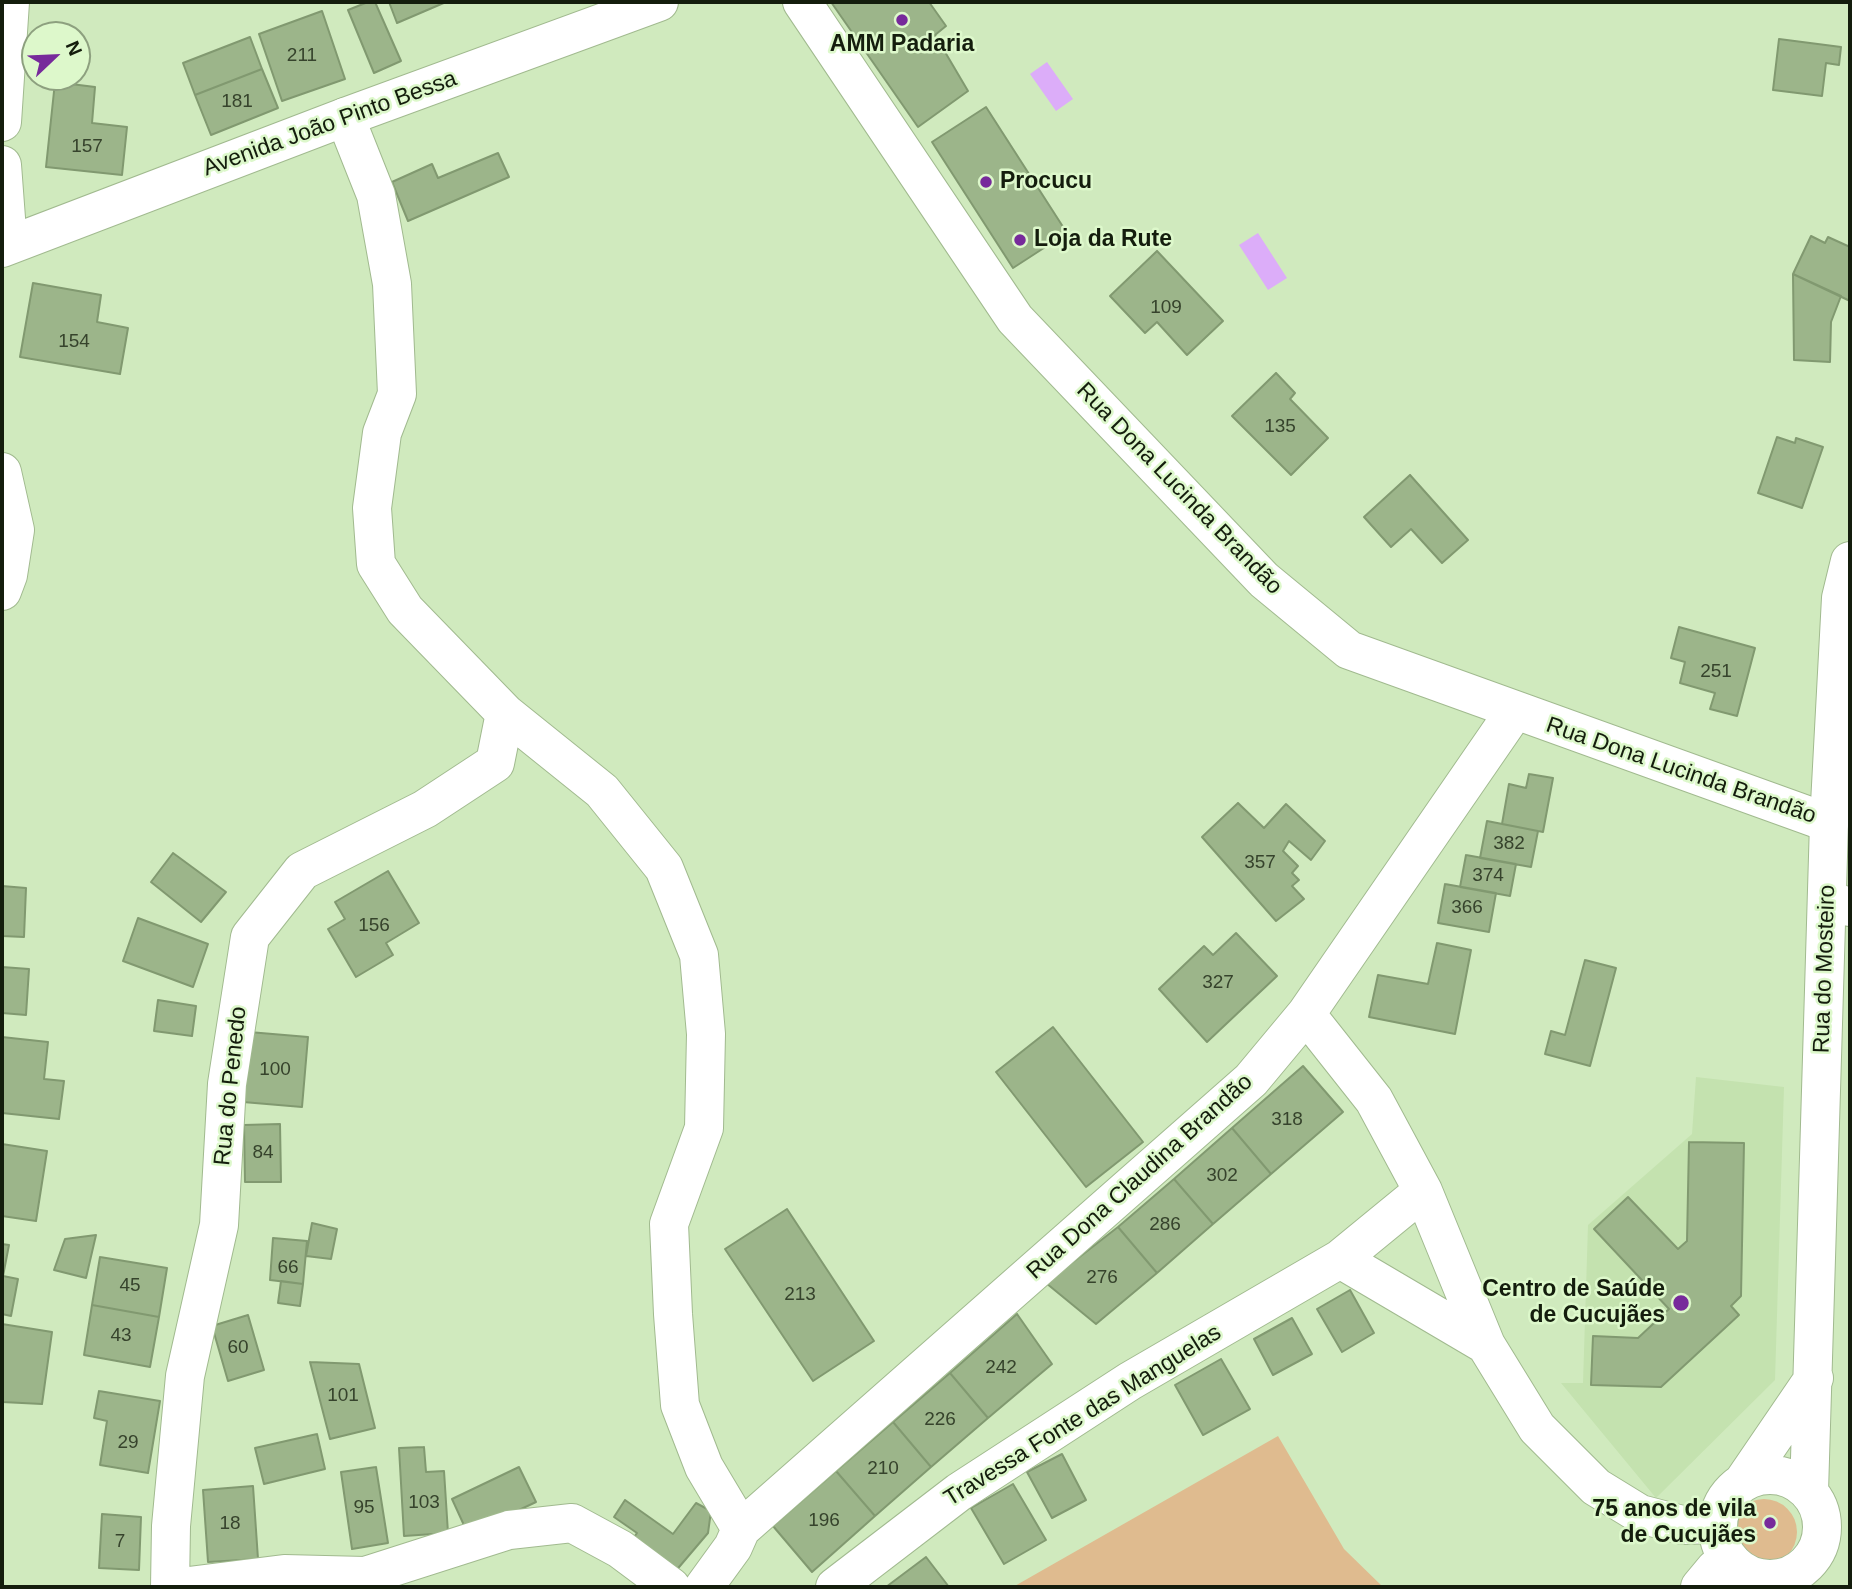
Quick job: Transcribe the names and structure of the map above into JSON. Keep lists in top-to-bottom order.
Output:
{
  "streets": {
    "street": [
      "Avenida João Pinto Bessa",
      "Rua Dona Lucinda Brandão",
      "Rua do Mosteiro",
      "Rua do Penedo",
      "Rua Dona Claudina Brandão",
      "Travessa Fonte das Manguelas"
    ]
  },
  "crossings": [
    ["Rua Dona Lucinda Brandão", "Rua do Mosteiro"],
    ["Rua Dona Lucinda Brandão", "Rua Dona Claudina Brandão"]
  ],
  "places": [
    "AMM Padaria",
    "Procucu",
    "Loja da Rute",
    "Centro de Saúde de Cucujães",
    "75 anos de vila de Cucujães"
  ],
  "house_numbers": [
    "211",
    "181",
    "157",
    "109",
    "154",
    "135",
    "251",
    "382",
    "357",
    "374",
    "366",
    "156",
    "327",
    "100",
    "318",
    "84",
    "302",
    "286",
    "66",
    "276",
    "45",
    "213",
    "43",
    "60",
    "242",
    "101",
    "226",
    "29",
    "210",
    "103",
    "95",
    "196",
    "18",
    "7"
  ],
  "north": "top right"
}
